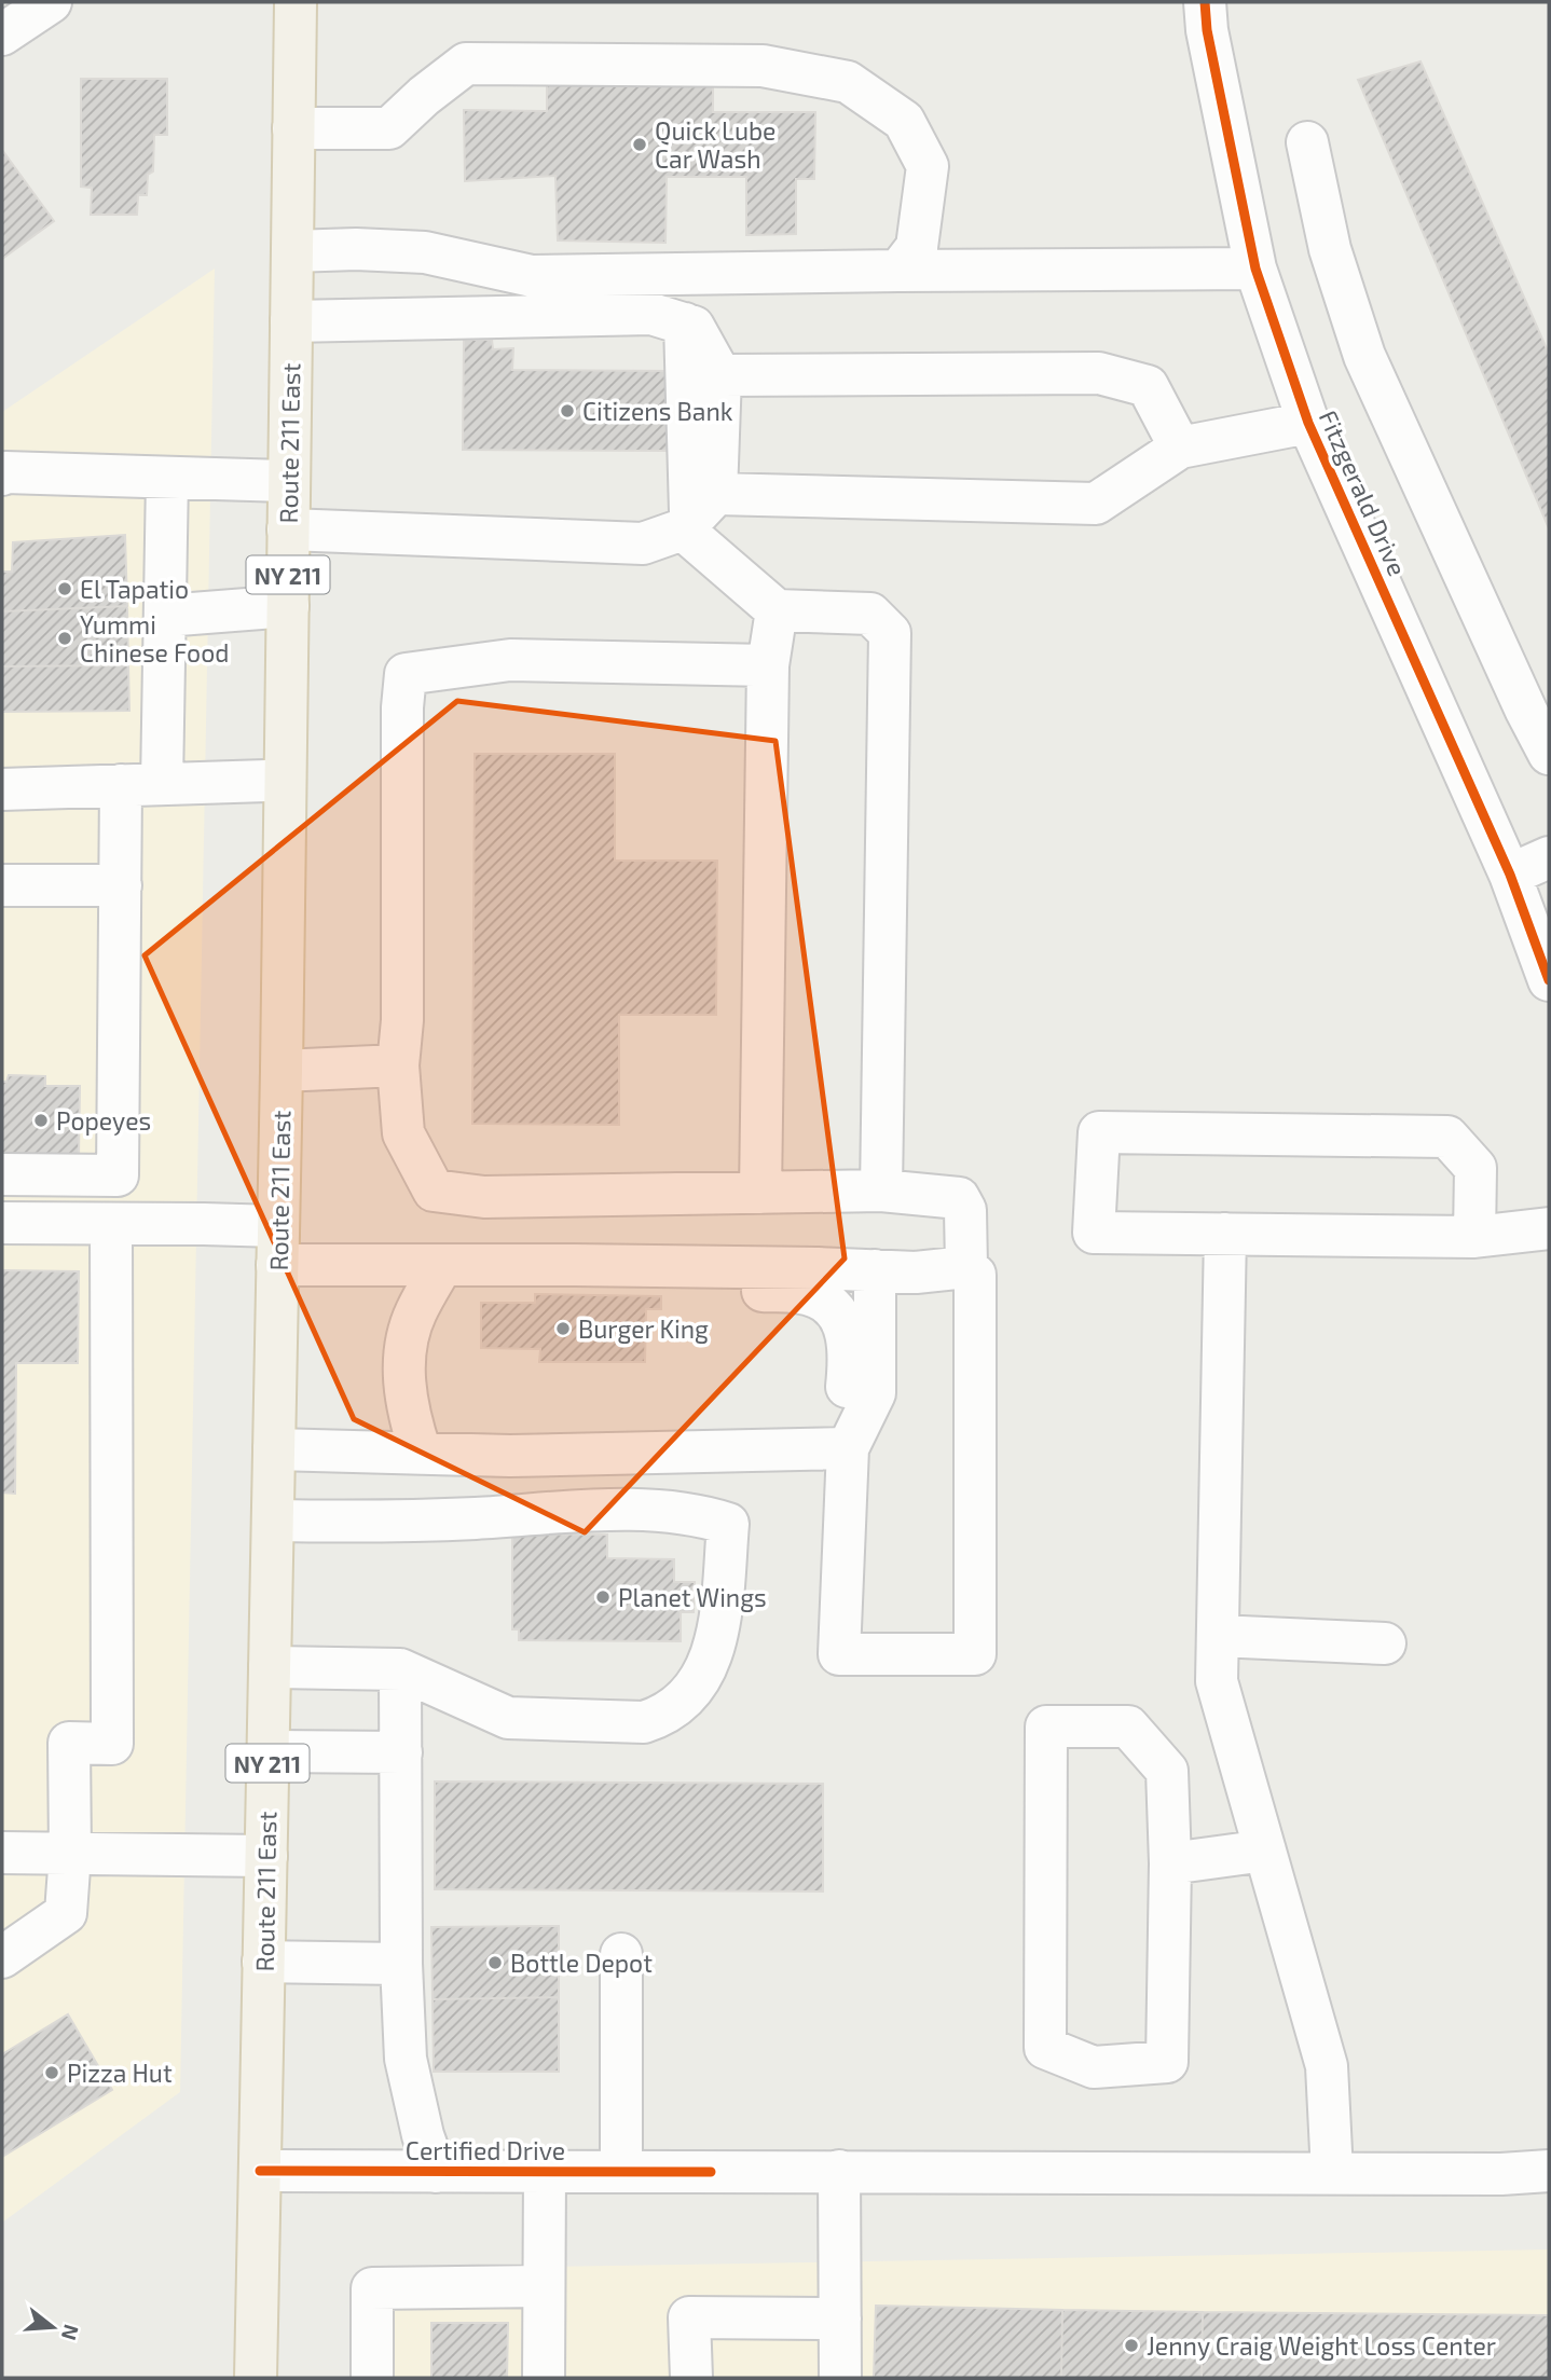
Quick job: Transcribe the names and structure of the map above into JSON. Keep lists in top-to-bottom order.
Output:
{
  "streets": {
    "main road": ["Route 211 East", "NY 211"],
    "street": ["Fitzgerald Drive", "Certified Drive"]
  },
  "crossings": [
    ["Route 211 East", "Certified Drive"]
  ],
  "places": [
    "Quick Lube Car Wash",
    "Citizens Bank",
    "El Tapatio",
    "Yummi Chinese Food",
    "Popeyes",
    "Burger King",
    "Planet Wings",
    "Bottle Depot",
    "Pizza Hut",
    "Jenny Craig Weight Loss Center"
  ],
  "north": "right"
}
